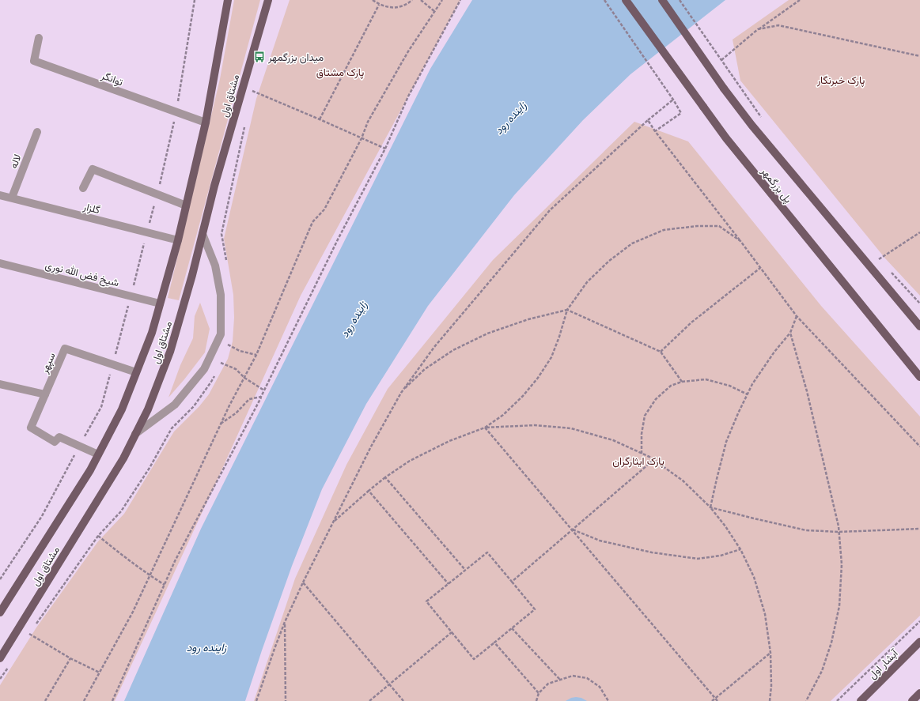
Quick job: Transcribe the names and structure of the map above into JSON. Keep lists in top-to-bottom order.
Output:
{
  "streets": {
    "main road": ["مشتاق اول", "پل بزرگمهر", "آبشار اول"],
    "street": [
      "توانگر",
      "لاله",
      "گلزار",
      "شیخ فض الله نوری",
      "سپهر"
    ]
  },
  "crossings": [
    ["توانگر", "مشتاق اول"],
    ["مشتاق اول", "گلزار"],
    ["مشتاق اول", "شیخ فض الله نوری"],
    ["مشتاق اول", "سپهر"],
    ["لاله", "گلزار"]
  ],
  "water": ["زاینده رود"],
  "parks": ["پارک مشتاق", "پارک خبرنگار", "پارک ایثارگران"],
  "places": {
    "bus stop": ["میدان بزرگمهر"]
  }
}
